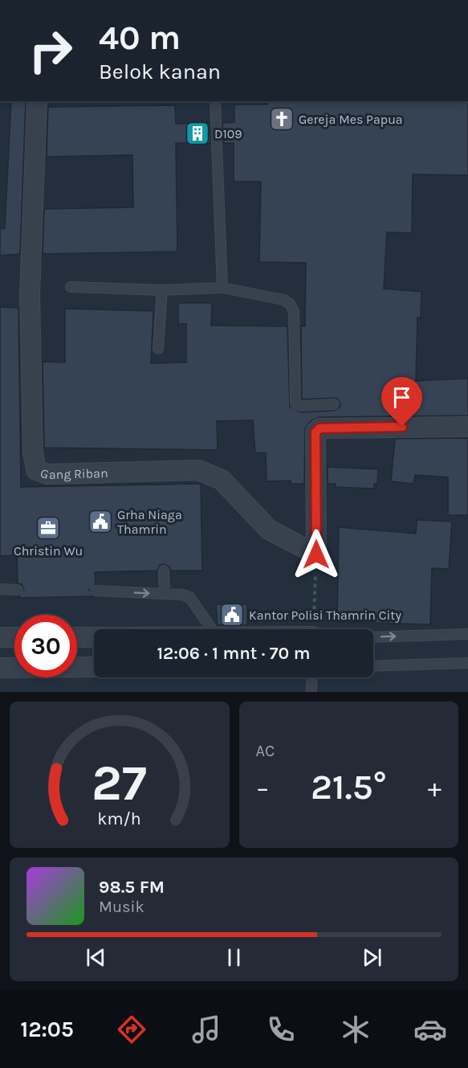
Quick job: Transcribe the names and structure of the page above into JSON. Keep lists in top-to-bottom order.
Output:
{
  "streets": {
    "street": ["Gang Riban"]
  },
  "places": {
    "church": ["Gereja Mes Papua"],
    "building": ["D109"],
    "public building": ["Grha Niaga Thamrin", "Kantor Polisi Thamrin City"],
    "office": ["Christin Wu"]
  },
  "page": {
    "turn": ["40 m", "Belok kanan"],
    "limit": "30",
    "trip": "12:06 · 1 mnt · 70 m",
    "tile": "AC",
    "heat": ["−", "21.5°", "+"],
    "song": ["98.5 FM", "Musik"],
    "tabs": "12:05",
    "gauge": ["27", "km/h"]
  }
}
